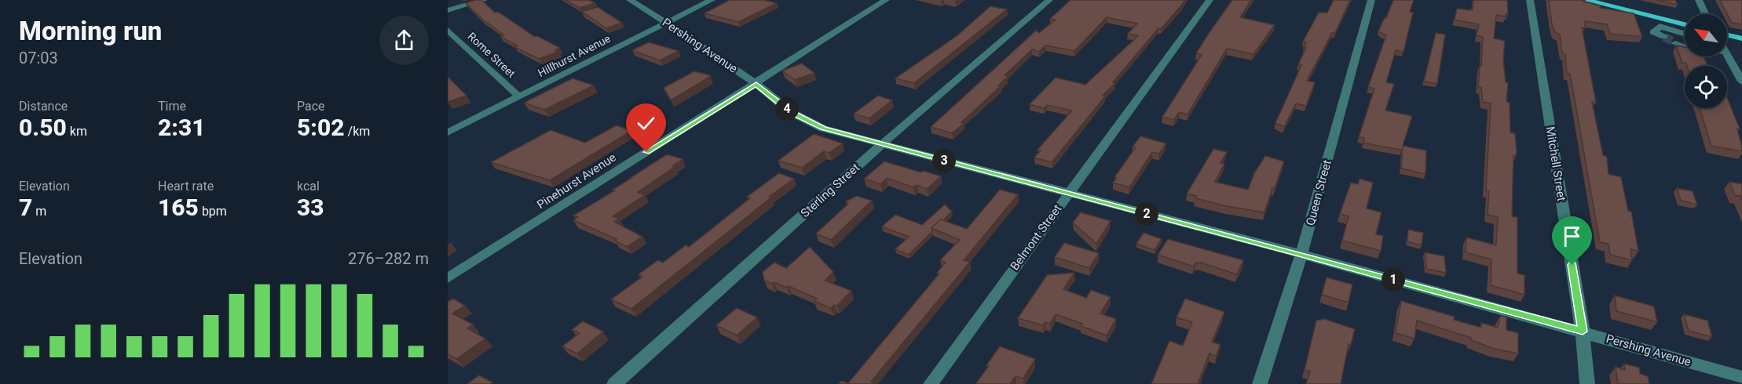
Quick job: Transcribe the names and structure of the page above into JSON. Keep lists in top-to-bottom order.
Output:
{
  "streets": {
    "street": [
      "Pershing Avenue",
      "Rome Street",
      "Hillhurst Avenue",
      "Mitchell Street",
      "Pinehurst Avenue",
      "Sterling Street",
      "Queen Street",
      "Belmont Street"
    ]
  },
  "crossings": [
    ["Pershing Avenue", "Hillhurst Avenue"],
    ["Pershing Avenue", "Mitchell Street"],
    ["Pershing Avenue", "Pinehurst Avenue"],
    ["Pershing Avenue", "Sterling Street"],
    ["Pershing Avenue", "Queen Street"],
    ["Pershing Avenue", "Belmont Street"],
    ["Rome Street", "Hillhurst Avenue"]
  ],
  "north": "top left",
  "page": {
    "heading": ["Morning run", "07:03"],
    "stats": [
      ["Distance", "0.50 km"],
      ["Time", "2:31"],
      ["Pace", "5:02 /km"],
      ["Elevation", "7 m"],
      ["Heart rate", "165 bpm"],
      ["kcal", "33"]
    ],
    "pins": [
      "4",
      "3",
      "2",
      "1"
    ],
    "chart": ["Elevation", "276–282 m"]
  }
}
